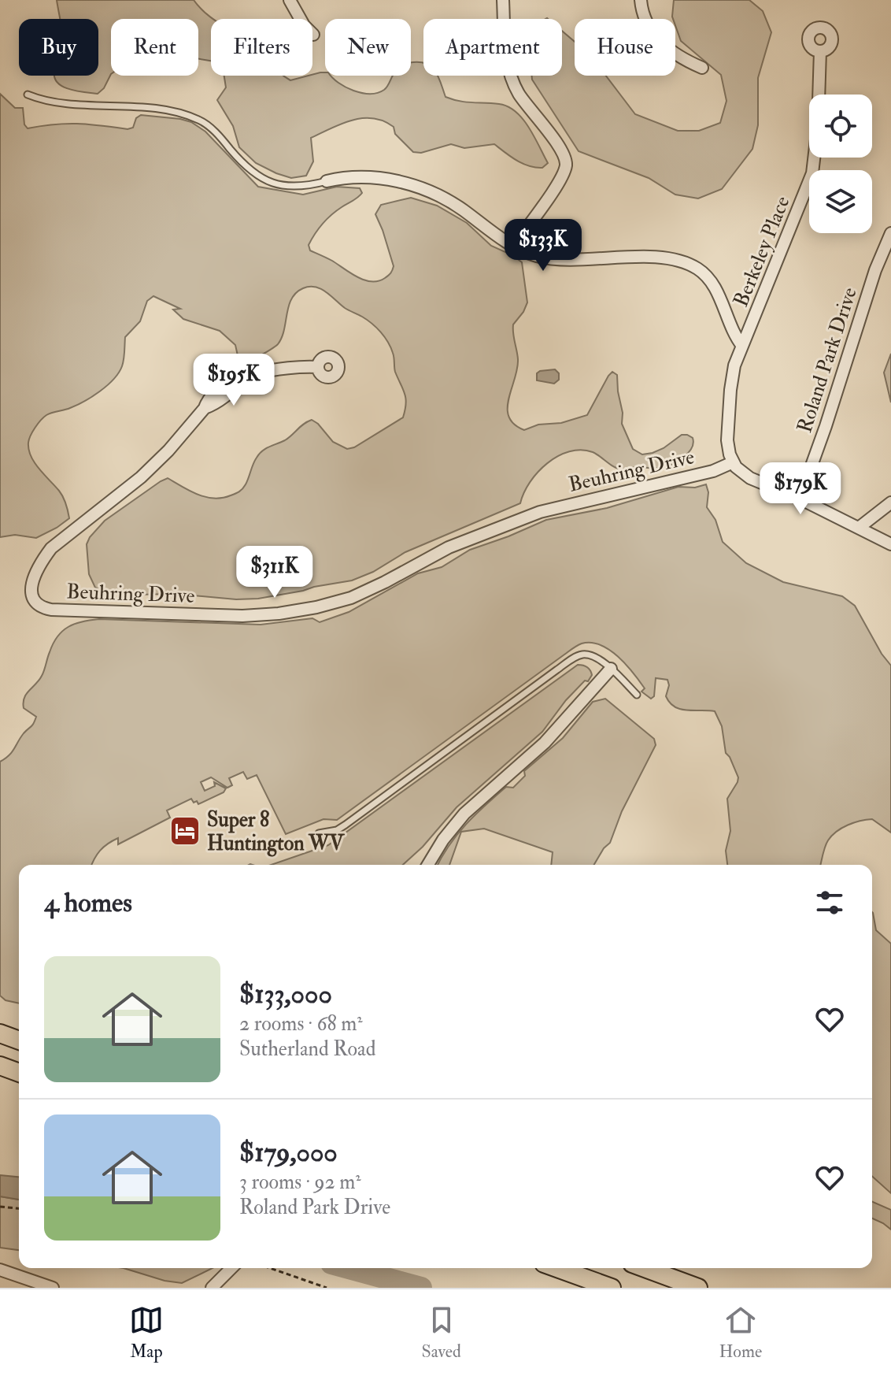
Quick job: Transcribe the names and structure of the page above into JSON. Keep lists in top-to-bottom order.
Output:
{
  "streets": {
    "street": ["Berkeley Place", "Roland Park Drive", "Beuhring Drive"]
  },
  "crossings": [
    ["Berkeley Place", "Beuhring Drive"]
  ],
  "places": {
    "hotel": ["Super 8 Huntington WV"]
  },
  "page": {
    "chip": [
      "Buy",
      "Rent",
      "Filters",
      "New",
      "Apartment",
      "House"
    ],
    "price": [
      "$133K",
      "$195K",
      "$179K",
      "$311K"
    ],
    "heading": "4 homes",
    "list": [
      {
        "name": "$133,000",
        "note": "2 rooms · 68 m² · Sutherland Road"
      },
      {
        "name": "$179,000",
        "note": "3 rooms · 92 m² · Roland Park Drive"
      }
    ],
    "tabs": ["Map", "Saved", "Home"]
  }
}
